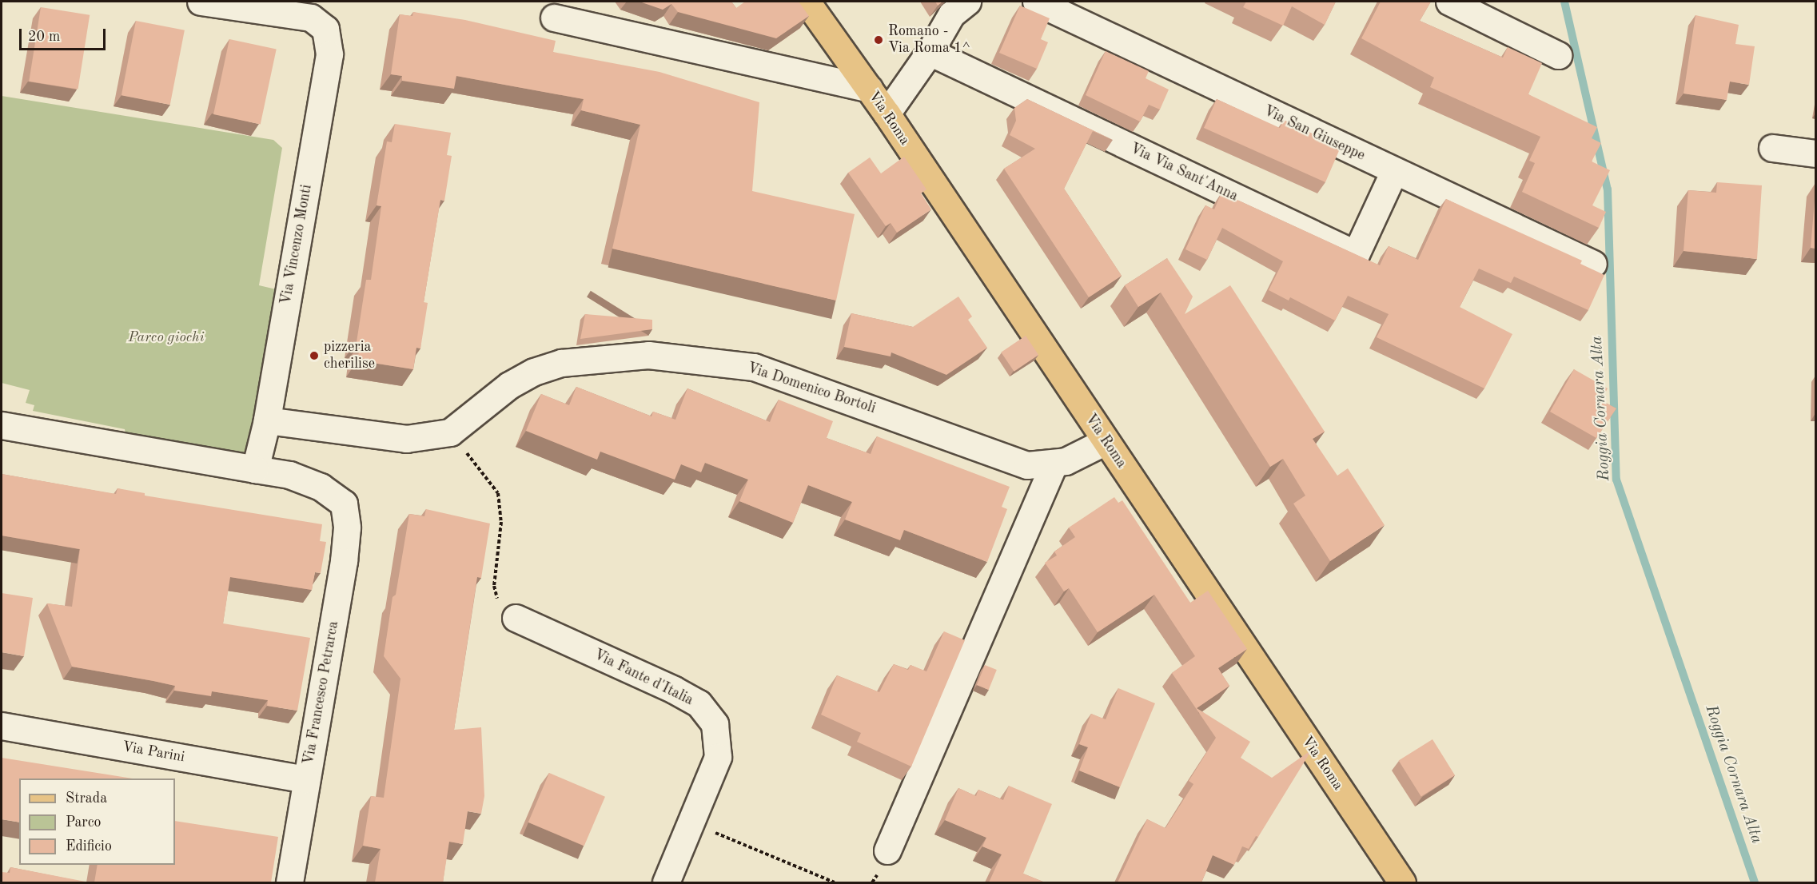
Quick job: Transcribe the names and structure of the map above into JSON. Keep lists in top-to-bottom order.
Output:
{
  "streets": {
    "main road": ["Via Roma"],
    "street": [
      "Via San Giuseppe",
      "Via Via Sant'Anna",
      "Via Vincenzo Monti",
      "Via Domenico Bortoli",
      "Via Fante d'Italia",
      "Via Francesco Petrarca",
      "Via Parini"
    ]
  },
  "crossings": [
    ["Via Roma", "Via Domenico Bortoli"],
    ["Via San Giuseppe", "Via Via Sant'Anna"],
    ["Via Vincenzo Monti", "Via Francesco Petrarca"],
    ["Via Francesco Petrarca", "Via Parini"]
  ],
  "water": ["Roggia Cornara Alta"],
  "parks": ["Parco giochi"],
  "places": ["Romano - Via Roma 1^", "pizzeria cherilise"],
  "legend": ["Strada", "Parco", "Edificio"],
  "scale_bar": "20 m"
}
